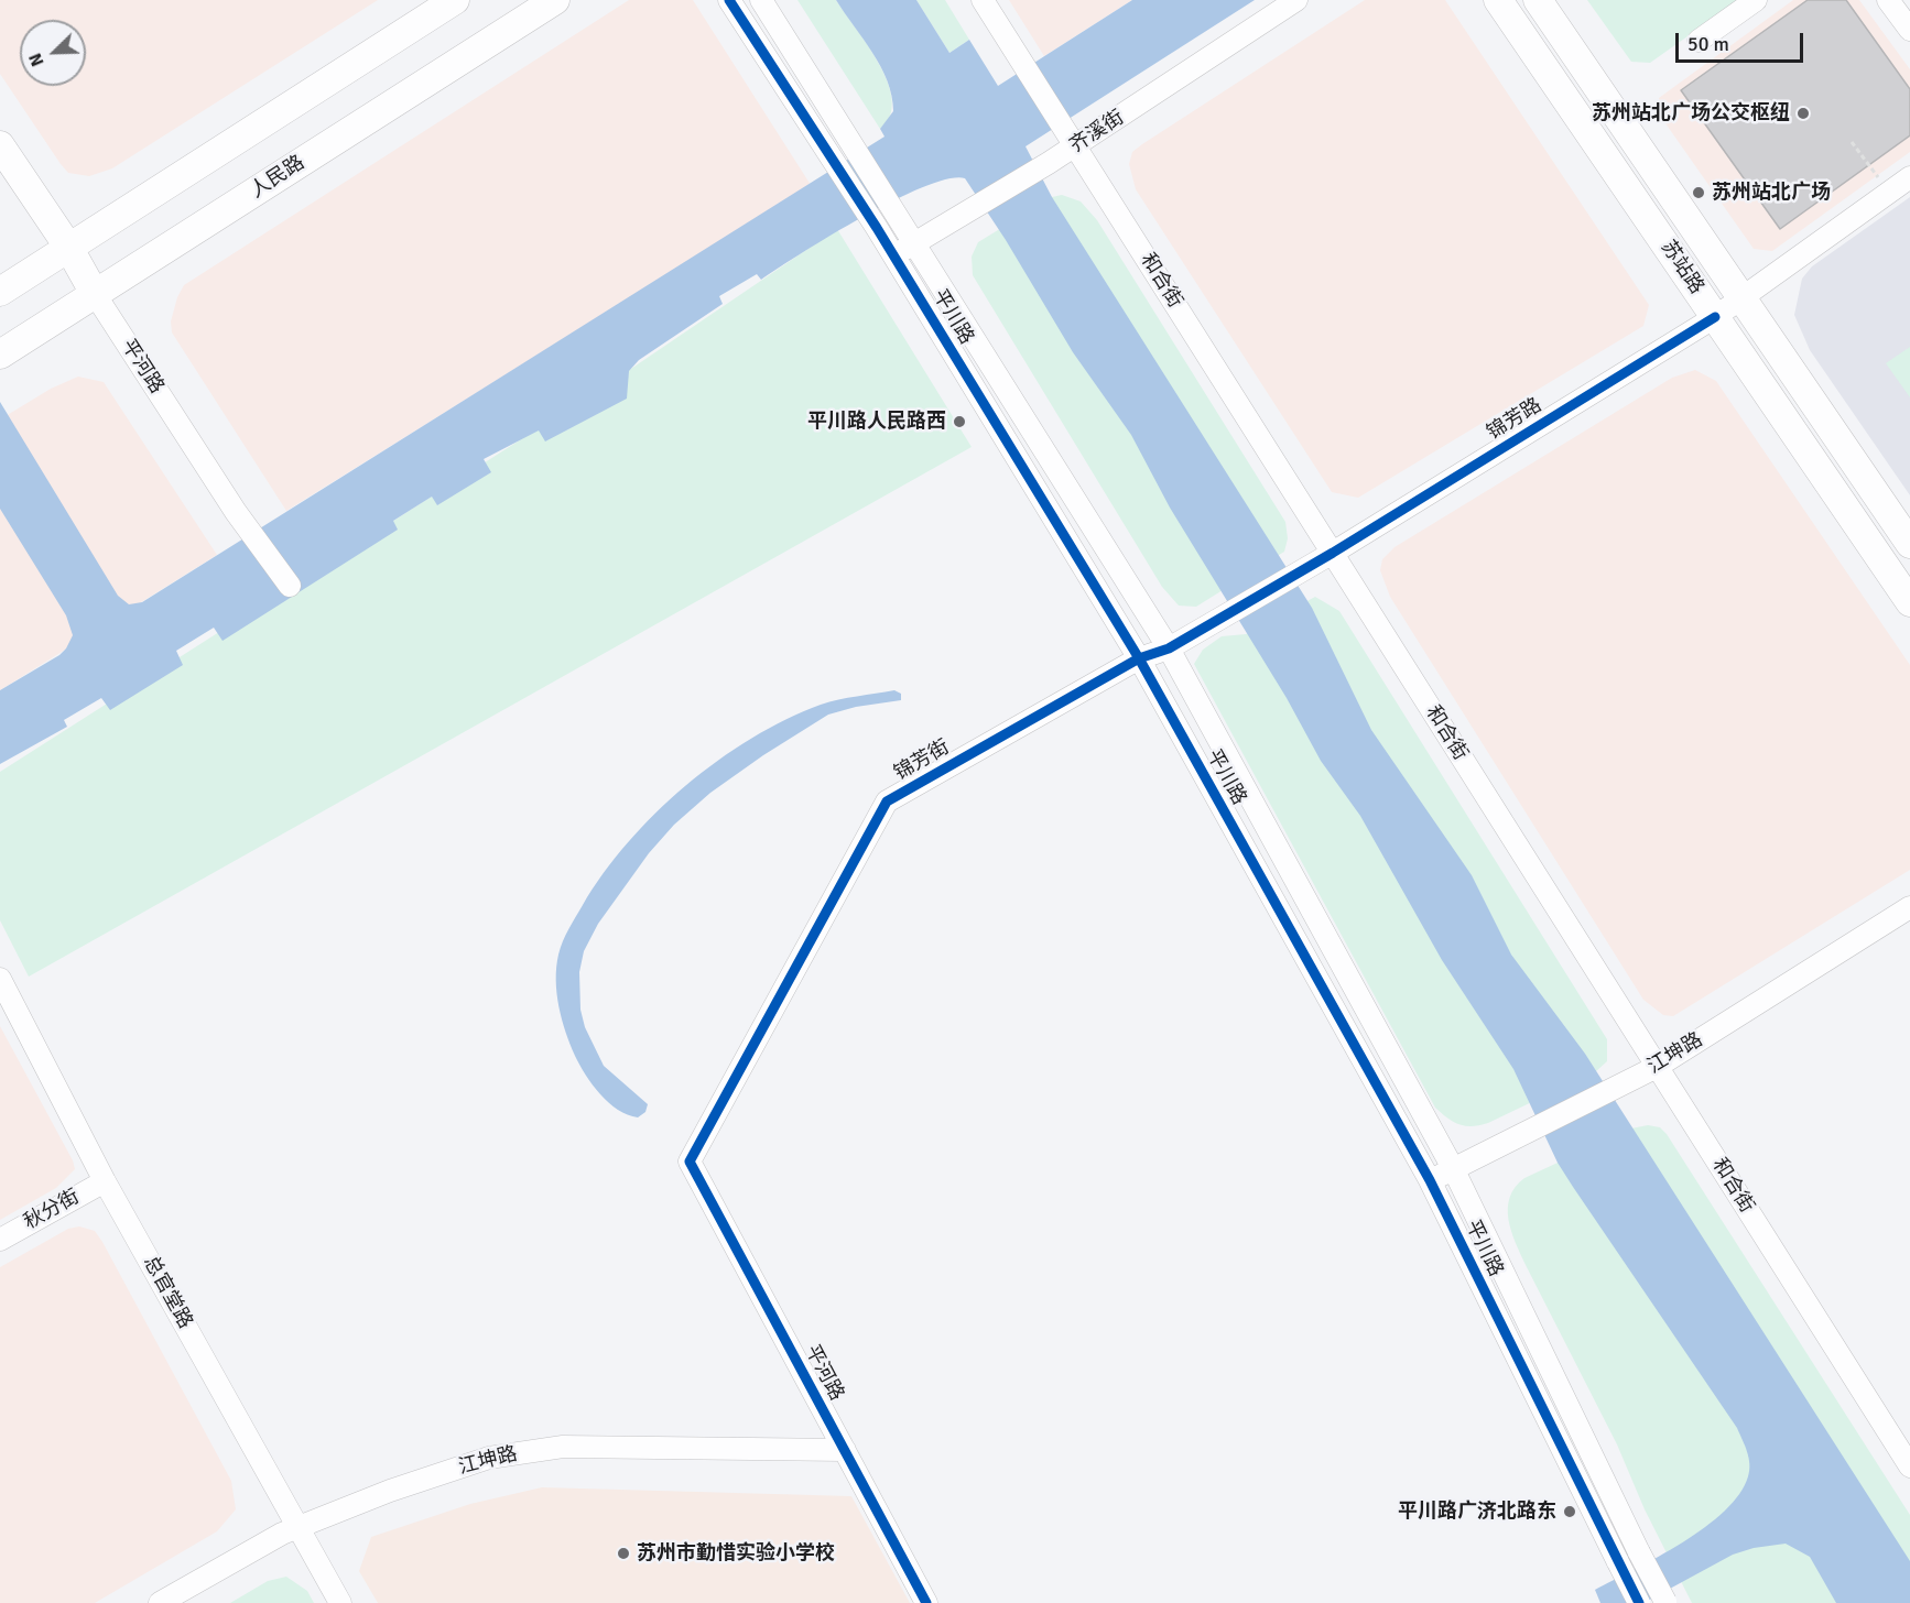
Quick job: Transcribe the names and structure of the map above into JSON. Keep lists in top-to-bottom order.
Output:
{
  "streets": {
    "main road": ["人民路", "苏站路", "平河路"],
    "street": [
      "齐溪街",
      "和合街",
      "平川路",
      "锦芳路",
      "锦芳街",
      "江坤路",
      "秋分街",
      "总官堂路"
    ]
  },
  "crossings": [
    ["齐溪街", "和合街"],
    ["齐溪街", "平川路"],
    ["人民路", "平河路"],
    ["苏站路", "锦芳路"],
    ["和合街", "锦芳路"],
    ["和合街", "锦芳街"],
    ["和合街", "江坤路"],
    ["平川路", "锦芳街"],
    ["平川路", "江坤路"],
    ["平河路", "锦芳街"],
    ["平河路", "江坤路"],
    ["锦芳路", "锦芳街"],
    ["江坤路", "总官堂路"],
    ["秋分街", "总官堂路"]
  ],
  "places": [
    "苏州站北广场公交枢纽",
    "苏州站北广场",
    "平川路人民路西",
    "平川路广济北路东",
    "苏州市勤惜实验小学校"
  ],
  "scale_bar": "50 m",
  "north": "bottom left"
}
